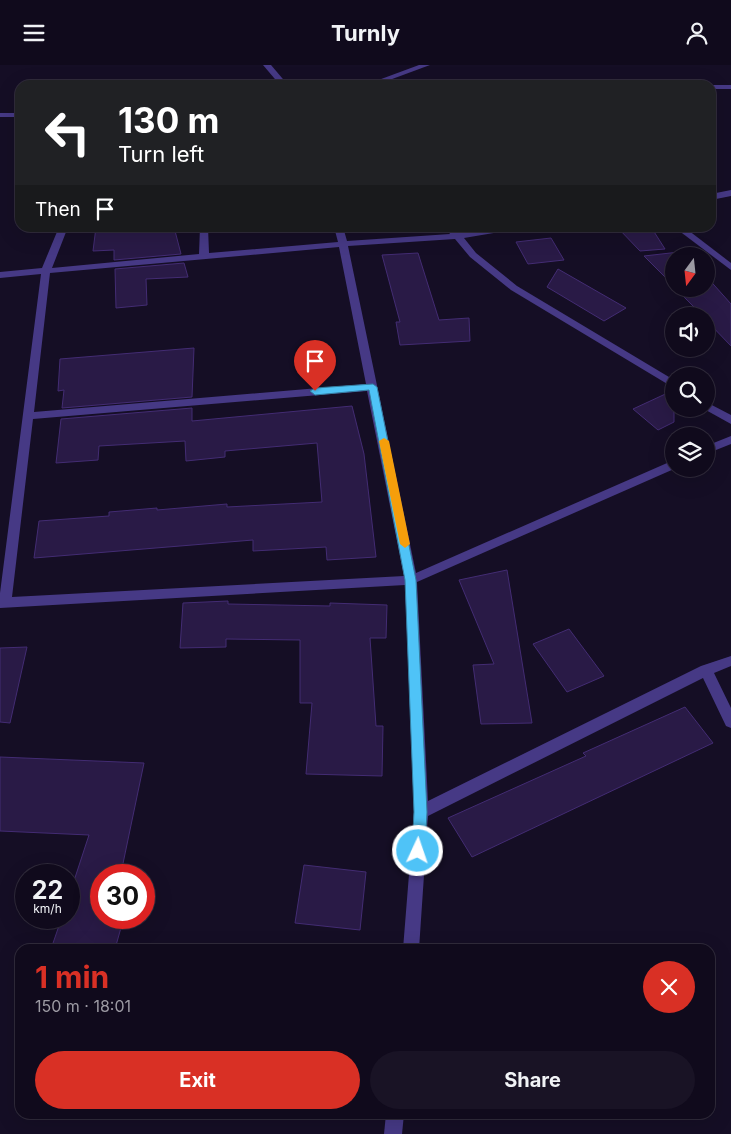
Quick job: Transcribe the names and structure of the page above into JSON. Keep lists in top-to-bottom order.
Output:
{
  "north": "bottom",
  "page": {
    "header": "Turnly",
    "turn": ["130 m", "Turn left"],
    "then": "Then",
    "speed": "22 km/h",
    "limit": "30",
    "heading": ["1 min", "150 m · 18:01"],
    "buttons": ["Exit", "Share"]
  }
}
